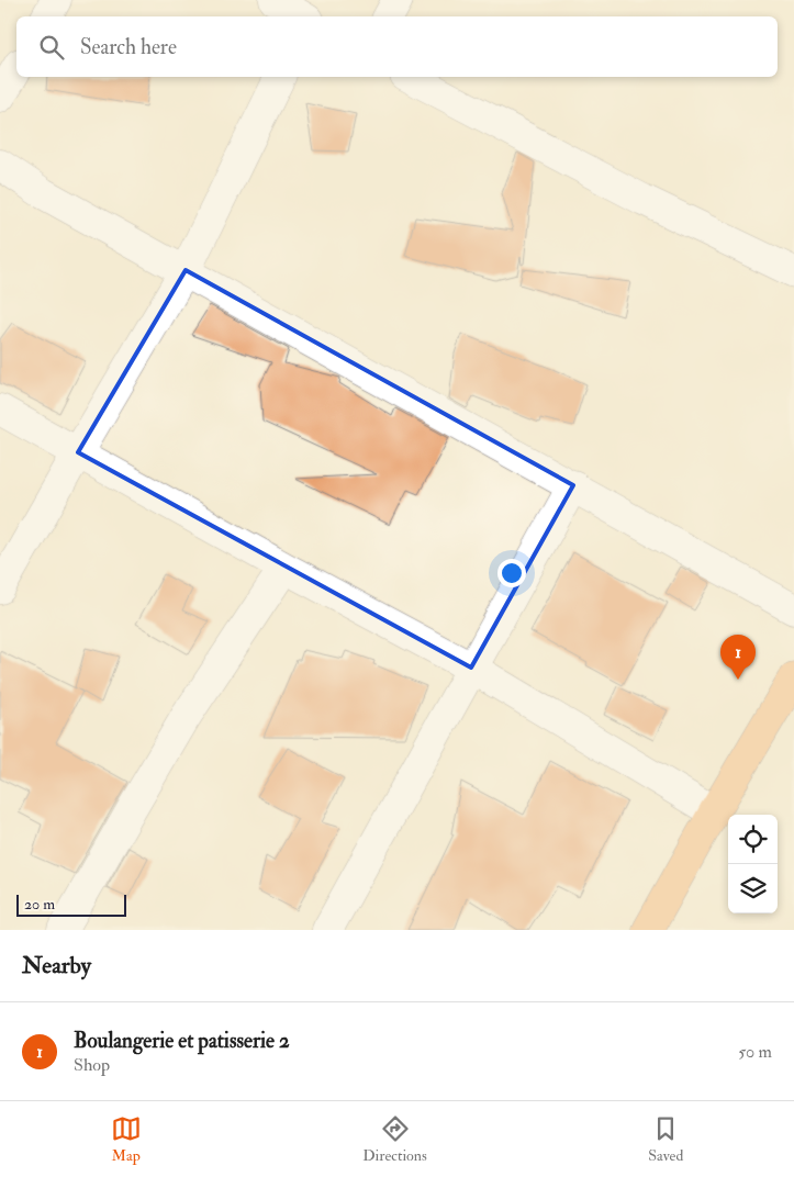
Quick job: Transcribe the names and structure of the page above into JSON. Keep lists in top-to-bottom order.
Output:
{
  "scale_bar": "20 m",
  "page": {
    "search": "Search here",
    "pins": "1",
    "scale": "20 m",
    "heading": "Nearby",
    "list": [
      {
        "mark": "1",
        "name": "Boulangerie et patisserie 2",
        "note": "Shop",
        "value": "50 m"
      }
    ],
    "nav": ["Map", "Directions", "Saved"]
  }
}
